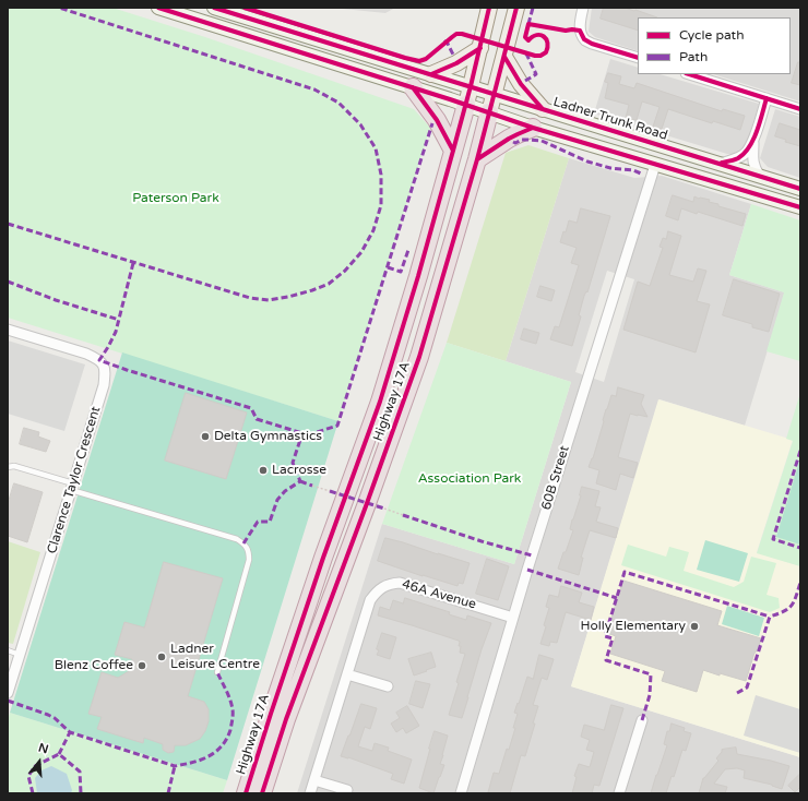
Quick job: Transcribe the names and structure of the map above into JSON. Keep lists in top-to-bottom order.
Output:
{
  "streets": {
    "highway": ["Highway 17A"],
    "main road": ["Ladner Trunk Road"],
    "street": ["60B Street", "Clarence Taylor Crescent", "46A Avenue"]
  },
  "crossings": [
    ["Ladner Trunk Road", "Highway 17A"],
    ["60B Street", "46A Avenue"]
  ],
  "parks": ["Paterson Park", "Association Park"],
  "places": [
    "Delta Gymnastics",
    "Lacrosse",
    "Holly Elementary",
    "Ladner Leisure Centre",
    "Blenz Coffee"
  ],
  "legend": ["Cycle path", "Path"],
  "north": "top"
}
